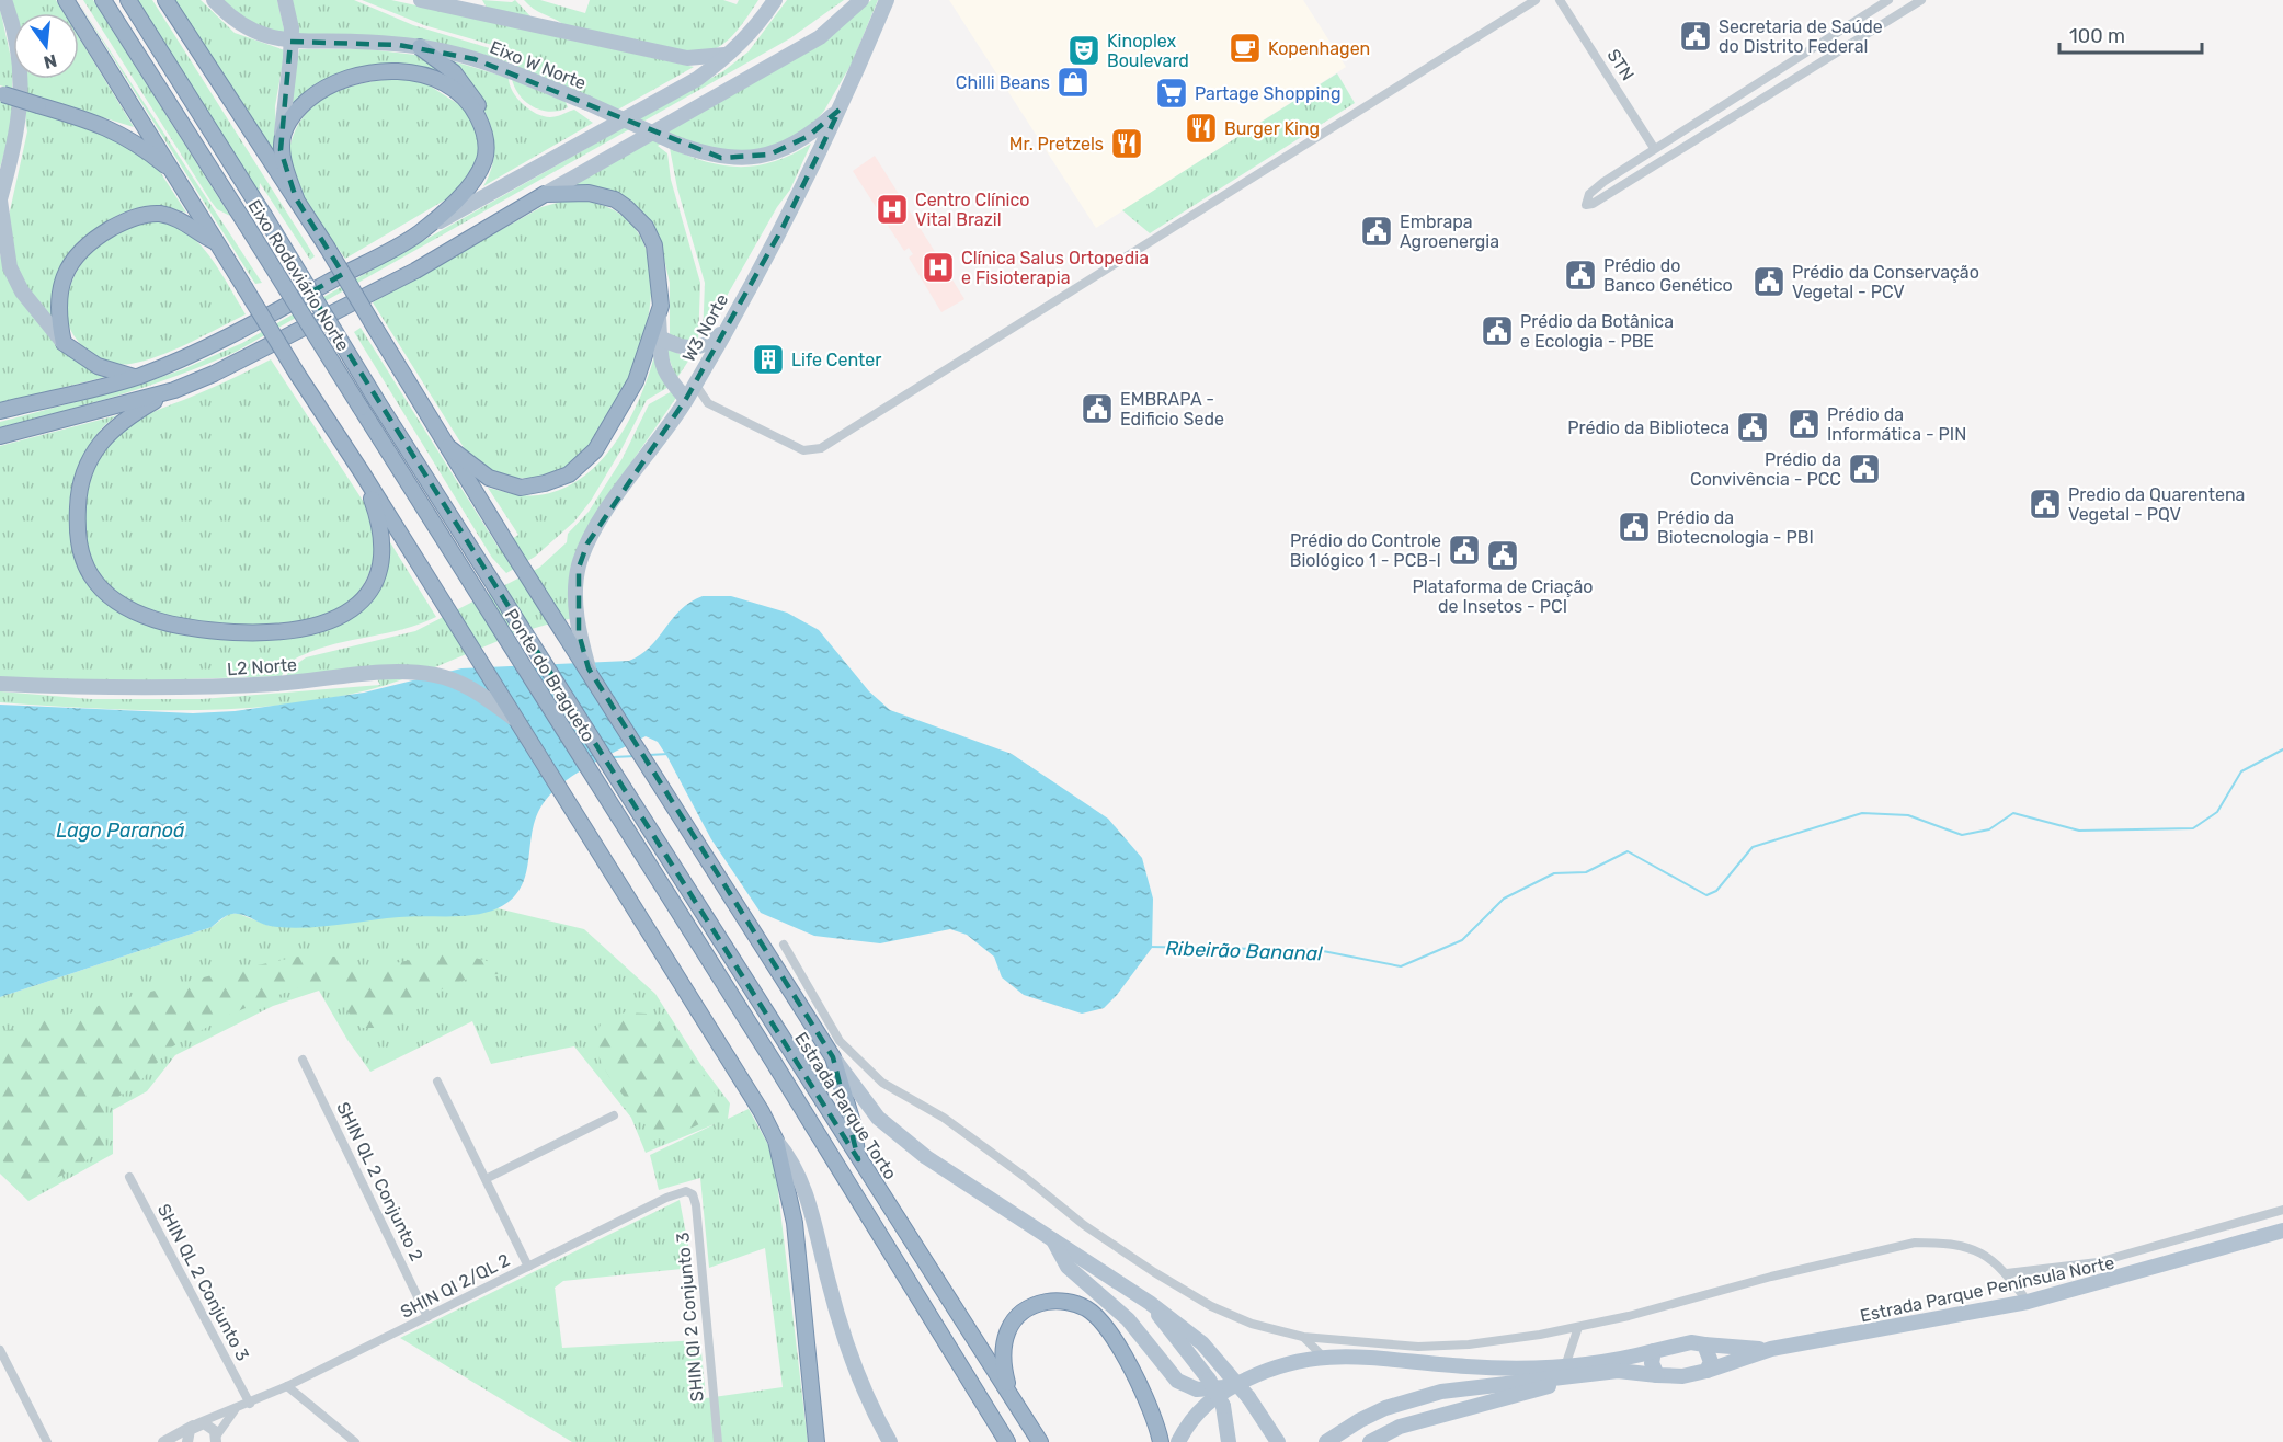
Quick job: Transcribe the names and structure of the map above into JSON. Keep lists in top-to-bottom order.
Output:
{
  "streets": {
    "highway": ["Eixo Rodoviário Norte", "Ponte do Bragueto", "Estrada Parque Torto"],
    "main road": [
      "Eixo W Norte",
      "W3 Norte",
      "L2 Norte",
      "Estrada Parque Península Norte"
    ],
    "street": [
      "STN",
      "SHIN QL 2 Conjunto 2",
      "SHIN QL 2 Conjunto 3",
      "SHIN QI 2/QL 2",
      "SHIN QI 2 Conjunto 3"
    ]
  },
  "crossings": [
    ["Eixo W Norte", "W3 Norte"],
    ["Eixo Rodoviário Norte", "Ponte do Bragueto"],
    ["Ponte do Bragueto", "Estrada Parque Torto"],
    ["SHIN QL 2 Conjunto 2", "SHIN QI 2/QL 2"],
    ["SHIN QL 2 Conjunto 3", "SHIN QI 2/QL 2"],
    ["SHIN QI 2/QL 2", "SHIN QI 2 Conjunto 3"]
  ],
  "water": ["Lago Paranoá", "Ribeirão Bananal"],
  "places": {
    "public building": [
      "Secretaria de Saúde do Distrito Federal",
      "Embrapa Agroenergia",
      "Prédio do Banco Genético",
      "Prédio da Conservação Vegetal - PCV",
      "Prédio da Botânica e Ecologia - PBE",
      "EMBRAPA - Edificio Sede",
      "Prédio da Informática - PIN",
      "Prédio da Biblioteca",
      "Prédio da Convivência - PCC",
      "Predio da Quarentena Vegetal - PQV",
      "Prédio da Biotecnologia - PBI",
      "Prédio do Controle Biológico 1 - PCB-I",
      "Plataforma de Criação de Insetos - PCI"
    ],
    "cafe": ["Kopenhagen"],
    "theatre": ["Kinoplex Boulevard"],
    "shop": ["Chilli Beans"],
    "supermarket": ["Partage Shopping"],
    "restaurant": ["Burger King", "Mr. Pretzels"],
    "hospital": ["Centro Clínico Vital Brazil", "Clínica Salus Ortopedia e Fisioterapia"],
    "building": ["Life Center"]
  },
  "scale_bar": "100 m",
  "north": "bottom"
}
